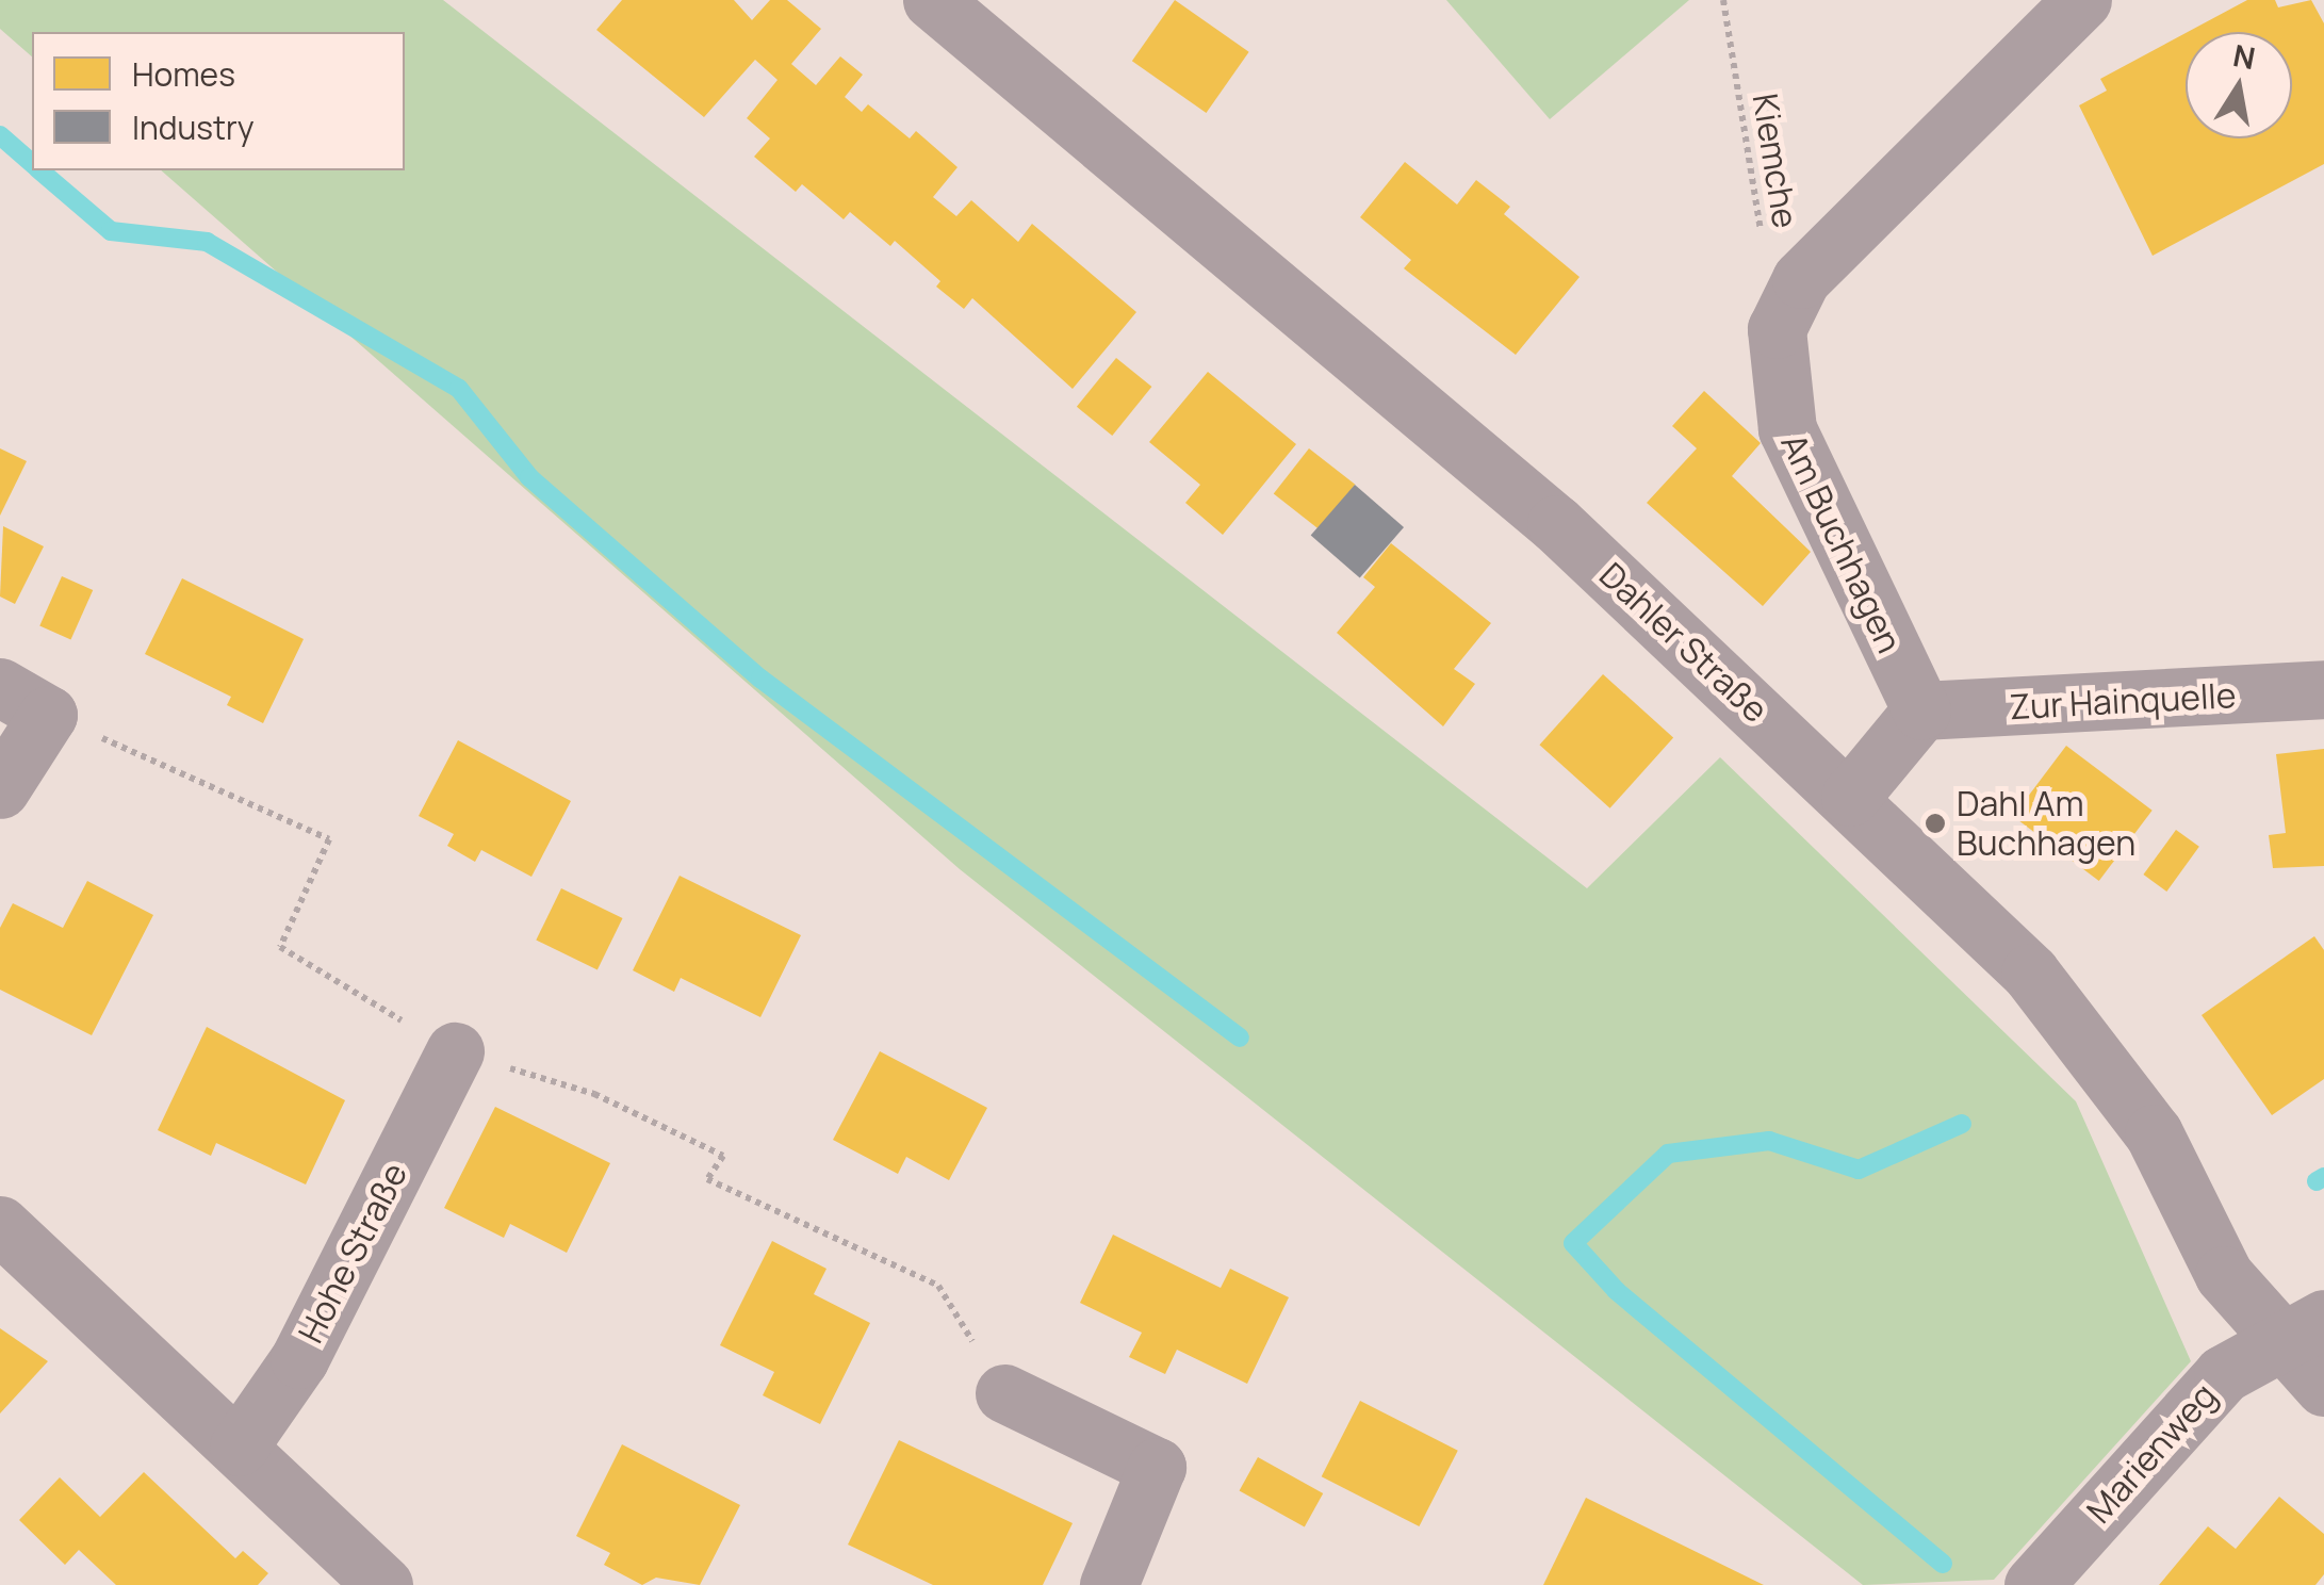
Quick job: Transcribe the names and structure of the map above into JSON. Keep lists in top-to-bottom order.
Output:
{
  "streets": {
    "street": [
      "Am Buchhagen",
      "Dahler Straße",
      "Zur Hainquelle",
      "Hohe Straße",
      "Marienweg"
    ],
    "path": ["Kiemche"]
  },
  "crossings": [
    ["Kiemche", "Am Buchhagen"],
    ["Am Buchhagen", "Zur Hainquelle"],
    ["Dahler Straße", "Marienweg"]
  ],
  "places": ["Dahl Am Buchhagen"],
  "legend": ["Homes", "Industry"],
  "north": "top"
}
